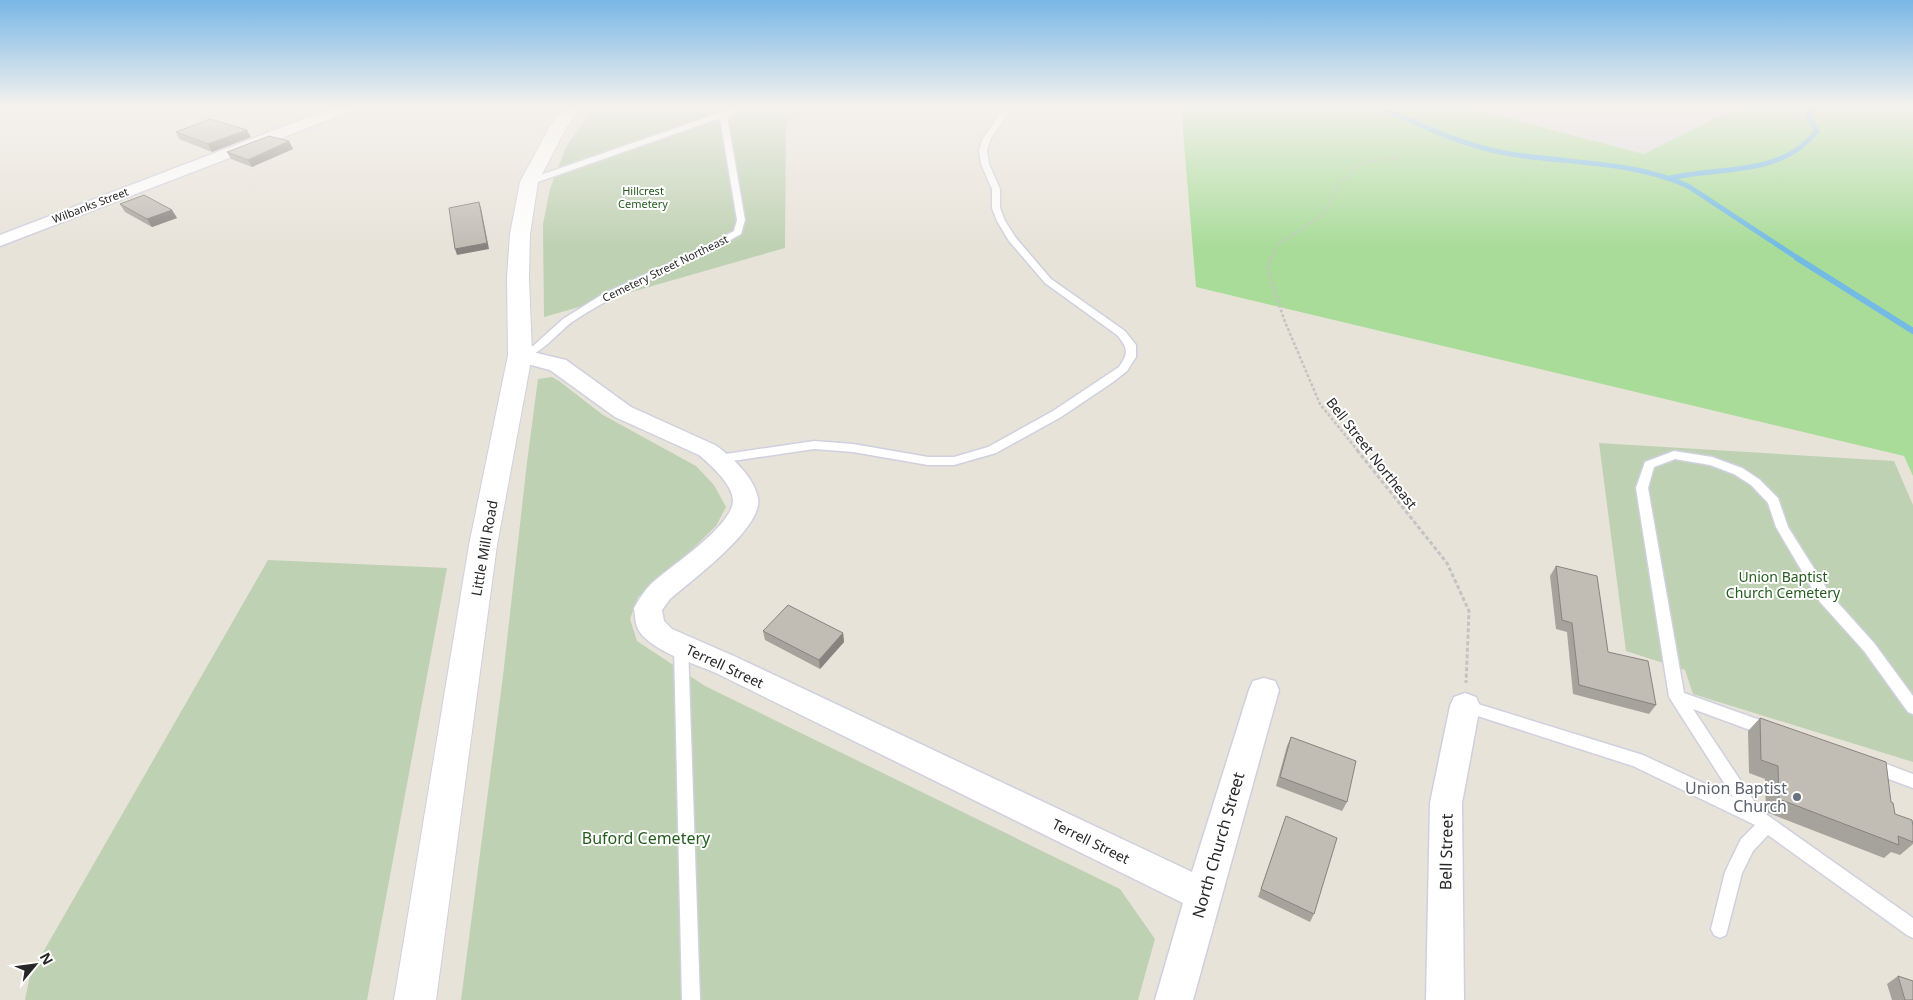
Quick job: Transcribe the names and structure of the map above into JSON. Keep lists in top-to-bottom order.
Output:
{
  "streets": {
    "street": [
      "Wilbanks Street",
      "Little Mill Road",
      "Terrell Street",
      "North Church Street",
      "Bell Street"
    ],
    "lane": ["Cemetery Street Northeast"],
    "path": ["Bell Street Northeast"]
  },
  "crossings": [
    ["Cemetery Street Northeast", "Little Mill Road"],
    ["Cemetery Street Northeast", "Terrell Street"],
    ["Bell Street Northeast", "Bell Street"],
    ["Little Mill Road", "Terrell Street"],
    ["Terrell Street", "North Church Street"]
  ],
  "parks": ["Hillcrest Cemetery", "Union Baptist Church Cemetery", "Buford Cemetery"],
  "places": ["Union Baptist Church"],
  "north": "top right"
}
